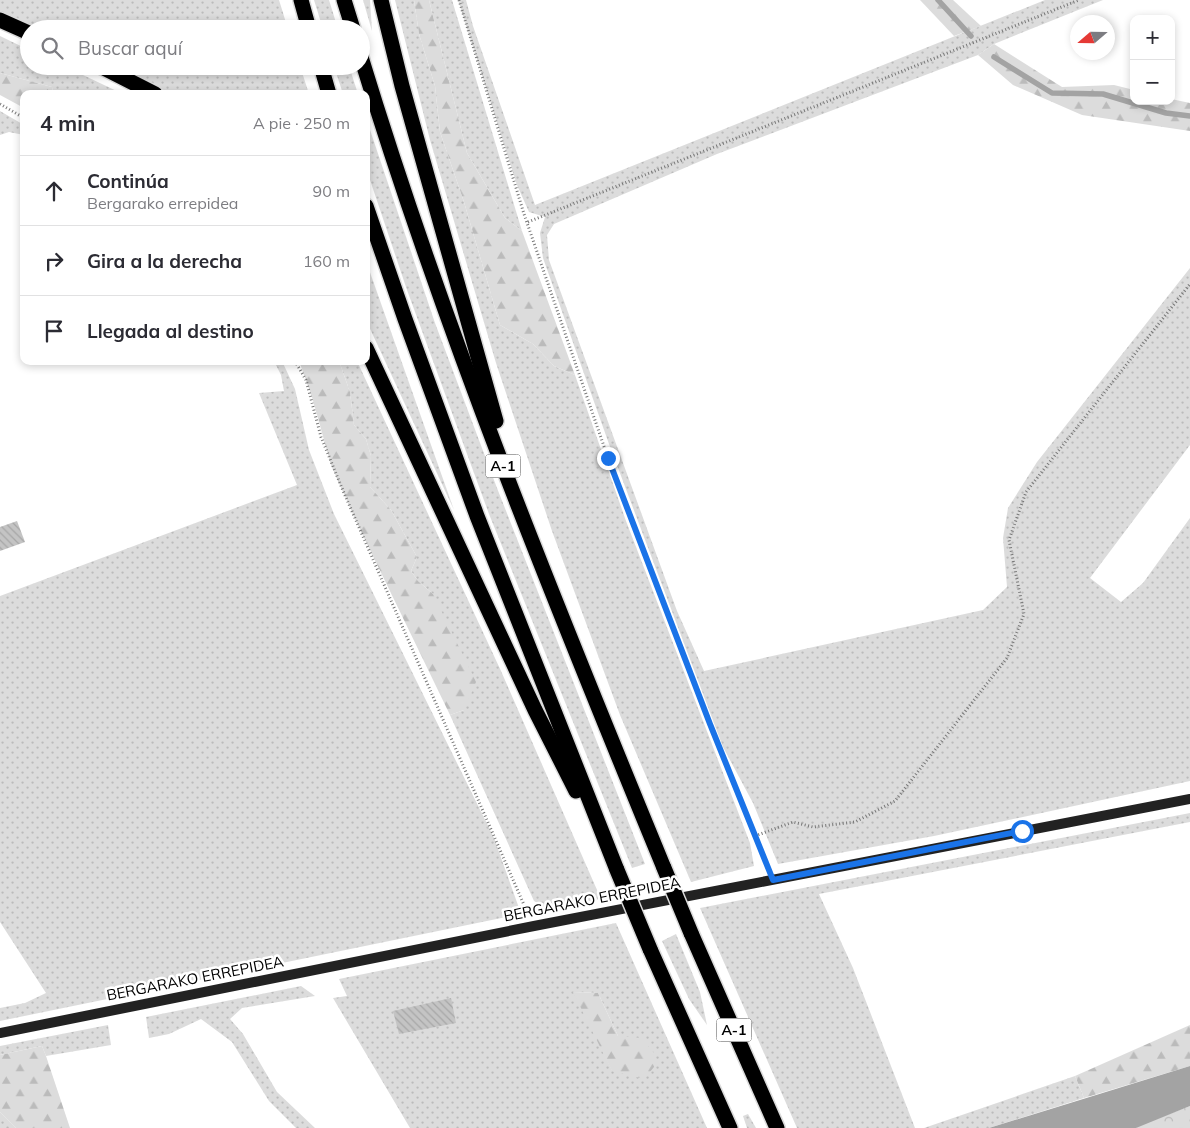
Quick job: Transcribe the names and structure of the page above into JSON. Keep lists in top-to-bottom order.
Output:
{
  "streets": {
    "highway": ["A-1"],
    "street": ["BERGARAKO ERREPIDEA"]
  },
  "north": "left",
  "page": {
    "map_buttons": ["+", "−"],
    "search": "Buscar aquí",
    "heading": ["4 min", "A pie · 250 m"],
    "list": [
      ["Continúa", "Bergarako errepidea", "90 m"],
      ["Gira a la derecha", "160 m"],
      "Llegada al destino"
    ]
  }
}
